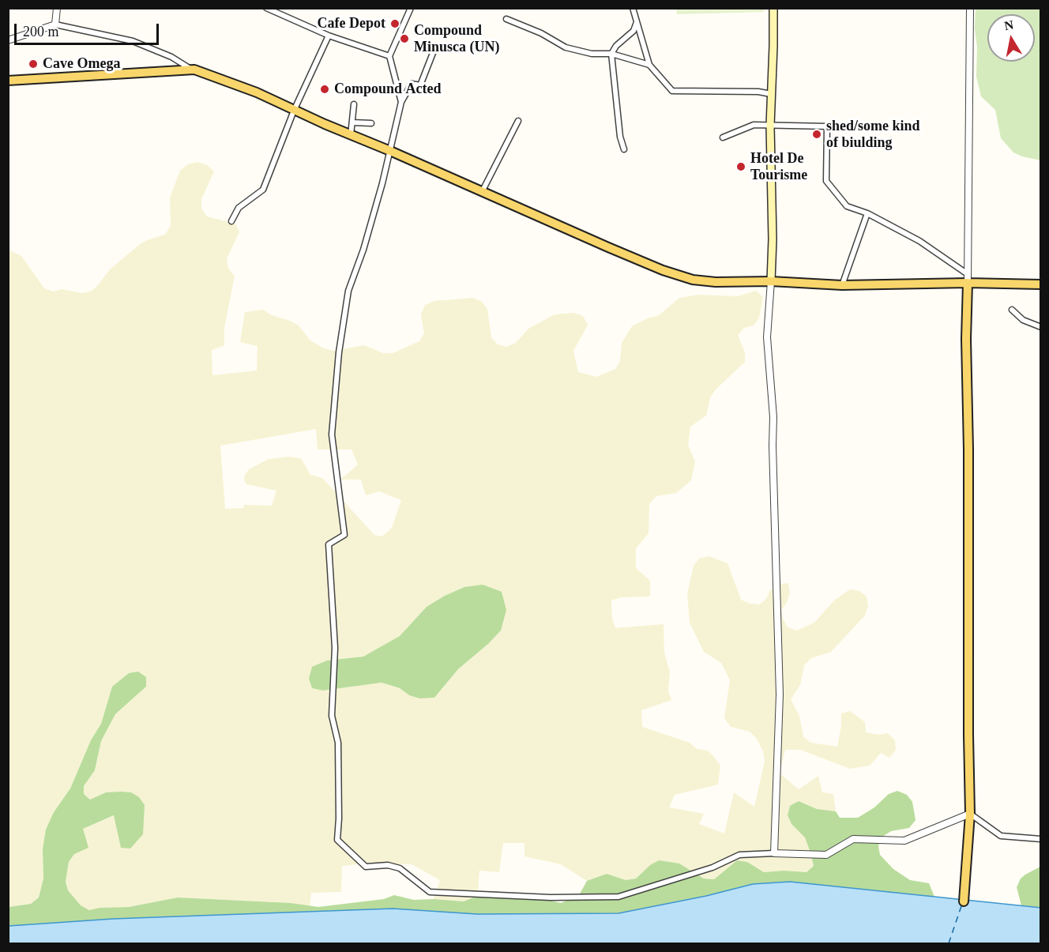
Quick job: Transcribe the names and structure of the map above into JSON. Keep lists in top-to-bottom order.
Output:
{
  "places": [
    "Cafe Depot",
    "Compound Minusca (UN)",
    "Cave Omega",
    "Compound Acted",
    "shed/some kind of biulding",
    "Hotel De Tourisme"
  ],
  "scale_bar": "200 m",
  "north": "top"
}
